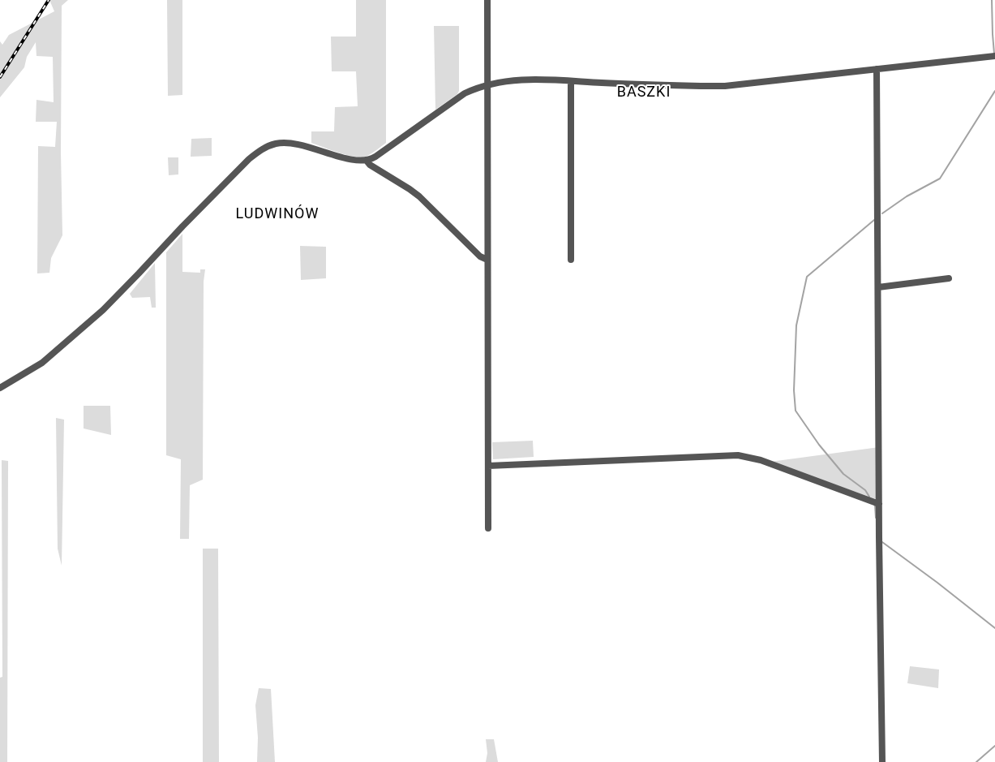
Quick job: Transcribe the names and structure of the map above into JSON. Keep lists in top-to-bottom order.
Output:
{
  "districts": ["BASZKI", "LUDWINÓW"]
}
